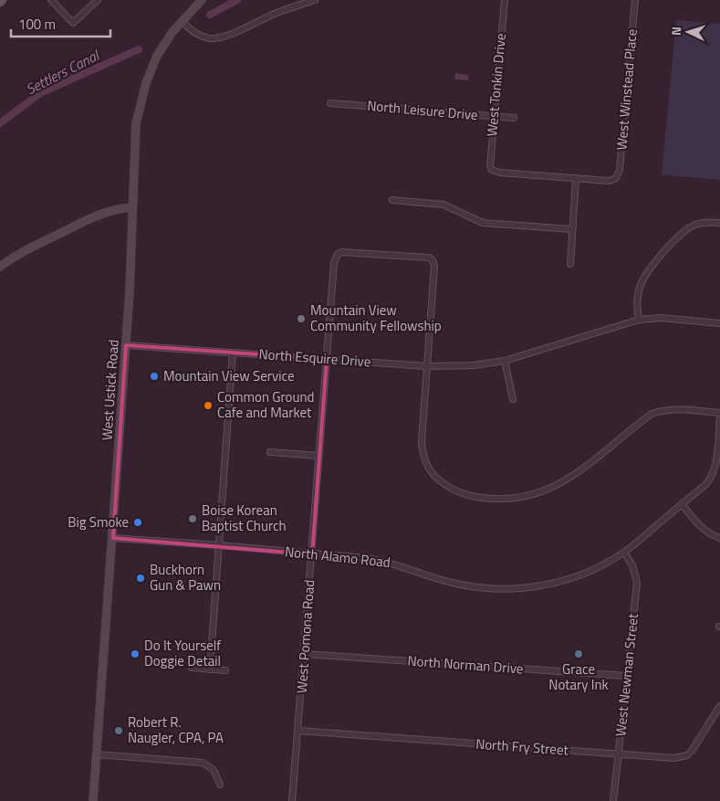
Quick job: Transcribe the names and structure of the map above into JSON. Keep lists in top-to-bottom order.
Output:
{
  "streets": {
    "main road": ["West Ustick Road"],
    "street": [
      "West Tonkin Drive",
      "West Winstead Place",
      "North Leisure Drive",
      "North Esquire Drive",
      "North Alamo Road",
      "West Pomona Road",
      "North Norman Drive",
      "West Newman Street",
      "North Fry Street"
    ]
  },
  "crossings": [
    ["West Tonkin Drive", "West Winstead Place"],
    ["West Tonkin Drive", "North Leisure Drive"],
    ["North Esquire Drive", "West Ustick Road"],
    ["North Esquire Drive", "West Pomona Road"],
    ["West Ustick Road", "North Alamo Road"],
    ["North Alamo Road", "West Pomona Road"],
    ["North Alamo Road", "West Newman Street"],
    ["West Pomona Road", "North Norman Drive"],
    ["West Pomona Road", "North Fry Street"],
    ["North Norman Drive", "West Newman Street"],
    ["West Newman Street", "North Fry Street"]
  ],
  "water": ["Settlers Canal"],
  "places": [
    "Mountain View Community Fellowship",
    "Mountain View Service",
    "Common Ground Cafe and Market",
    "Boise Korean Baptist Church",
    "Big Smoke",
    "Buckhorn Gun & Pawn",
    "Do It Yourself Doggie Detail",
    "Grace Notary Ink",
    "Robert R. Naugler, CPA, PA"
  ],
  "scale_bar": "100 m",
  "north": "left"
}
